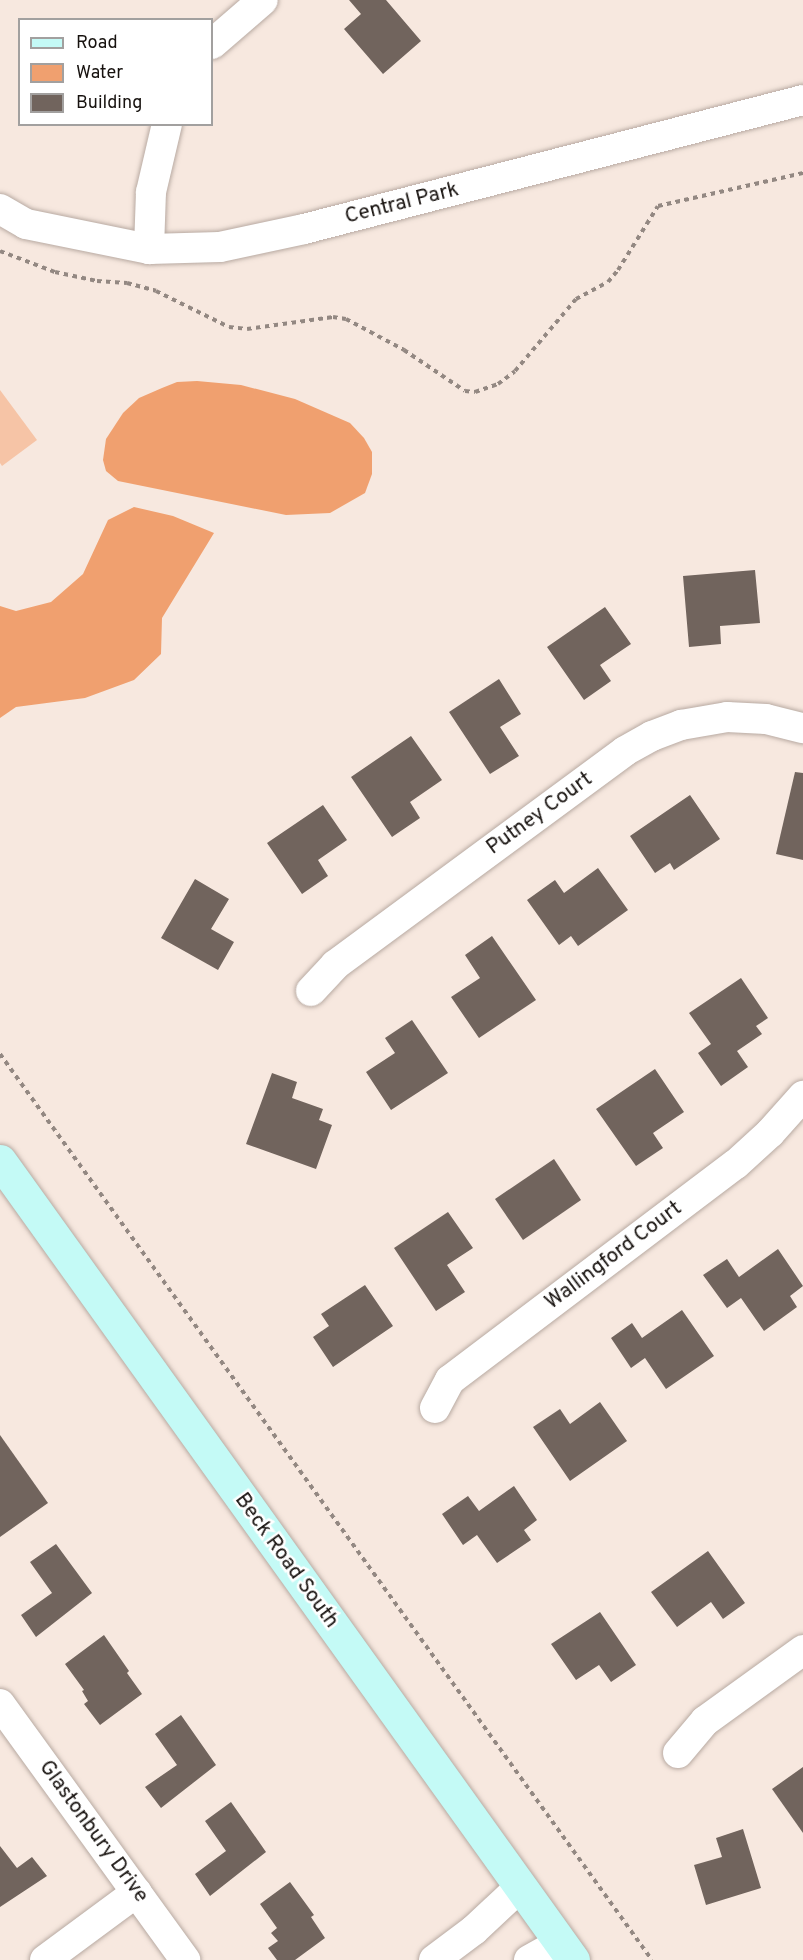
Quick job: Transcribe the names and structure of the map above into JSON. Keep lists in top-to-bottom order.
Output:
{
  "streets": {
    "main road": ["Beck Road South"],
    "street": [
      "Central Park",
      "Putney Court",
      "Wallingford Court",
      "Glastonbury Drive"
    ]
  },
  "legend": ["Road", "Water", "Building"]
}
